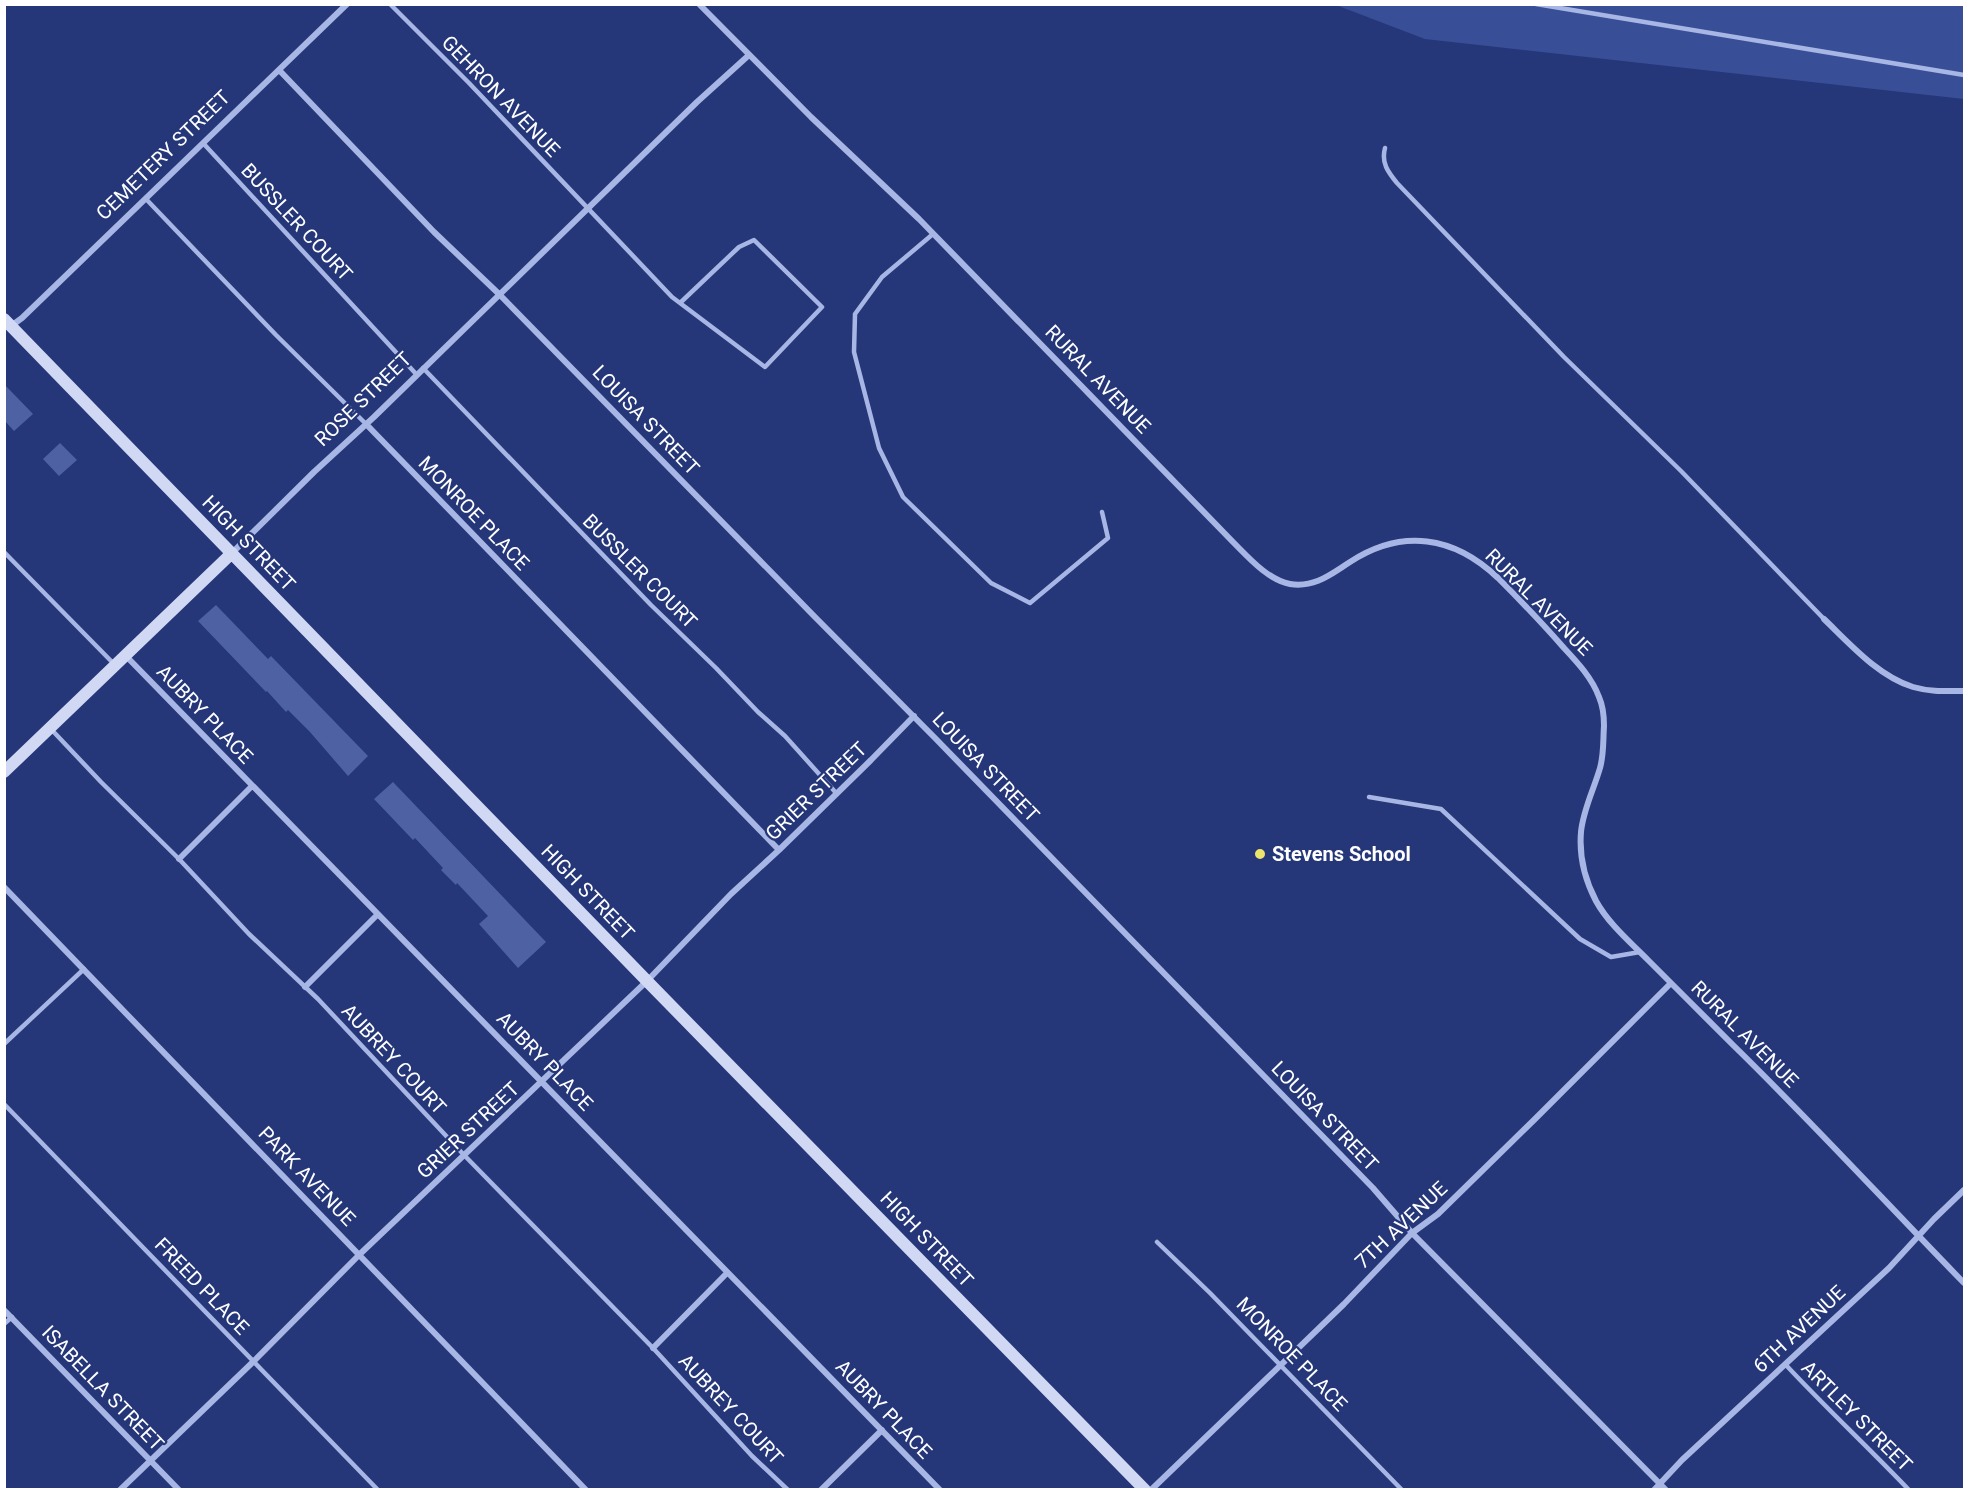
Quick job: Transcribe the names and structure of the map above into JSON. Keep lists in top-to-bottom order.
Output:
{
  "streets": {
    "main road": ["ROSE STREET", "HIGH STREET"],
    "street": [
      "CEMETERY STREET",
      "RURAL AVENUE",
      "LOUISA STREET",
      "MONROE PLACE",
      "AUBRY PLACE",
      "GRIER STREET",
      "PARK AVENUE",
      "7TH AVENUE",
      "6TH AVENUE",
      "ISABELLA STREET"
    ],
    "lane": [
      "GEHRON AVENUE",
      "BUSSLER COURT",
      "AUBREY COURT",
      "FREED PLACE",
      "ARTLEY STREET"
    ]
  },
  "crossings": [
    ["GEHRON AVENUE", "ROSE STREET"],
    ["CEMETERY STREET", "BUSSLER COURT"],
    ["CEMETERY STREET", "LOUISA STREET"],
    ["CEMETERY STREET", "MONROE PLACE"],
    ["CEMETERY STREET", "HIGH STREET"],
    ["BUSSLER COURT", "ROSE STREET"],
    ["BUSSLER COURT", "GRIER STREET"],
    ["RURAL AVENUE", "ROSE STREET"],
    ["RURAL AVENUE", "7TH AVENUE"],
    ["RURAL AVENUE", "6TH AVENUE"],
    ["ROSE STREET", "LOUISA STREET"],
    ["ROSE STREET", "MONROE PLACE"],
    ["ROSE STREET", "HIGH STREET"],
    ["ROSE STREET", "AUBRY PLACE"],
    ["ROSE STREET", "AUBREY COURT"],
    ["LOUISA STREET", "GRIER STREET"],
    ["LOUISA STREET", "7TH AVENUE"],
    ["LOUISA STREET", "6TH AVENUE"],
    ["MONROE PLACE", "GRIER STREET"],
    ["MONROE PLACE", "7TH AVENUE"],
    ["HIGH STREET", "GRIER STREET"],
    ["AUBRY PLACE", "GRIER STREET"],
    ["GRIER STREET", "AUBREY COURT"],
    ["GRIER STREET", "PARK AVENUE"],
    ["GRIER STREET", "FREED PLACE"],
    ["GRIER STREET", "ISABELLA STREET"],
    ["6TH AVENUE", "ARTLEY STREET"]
  ],
  "places": ["Stevens School"]
}
